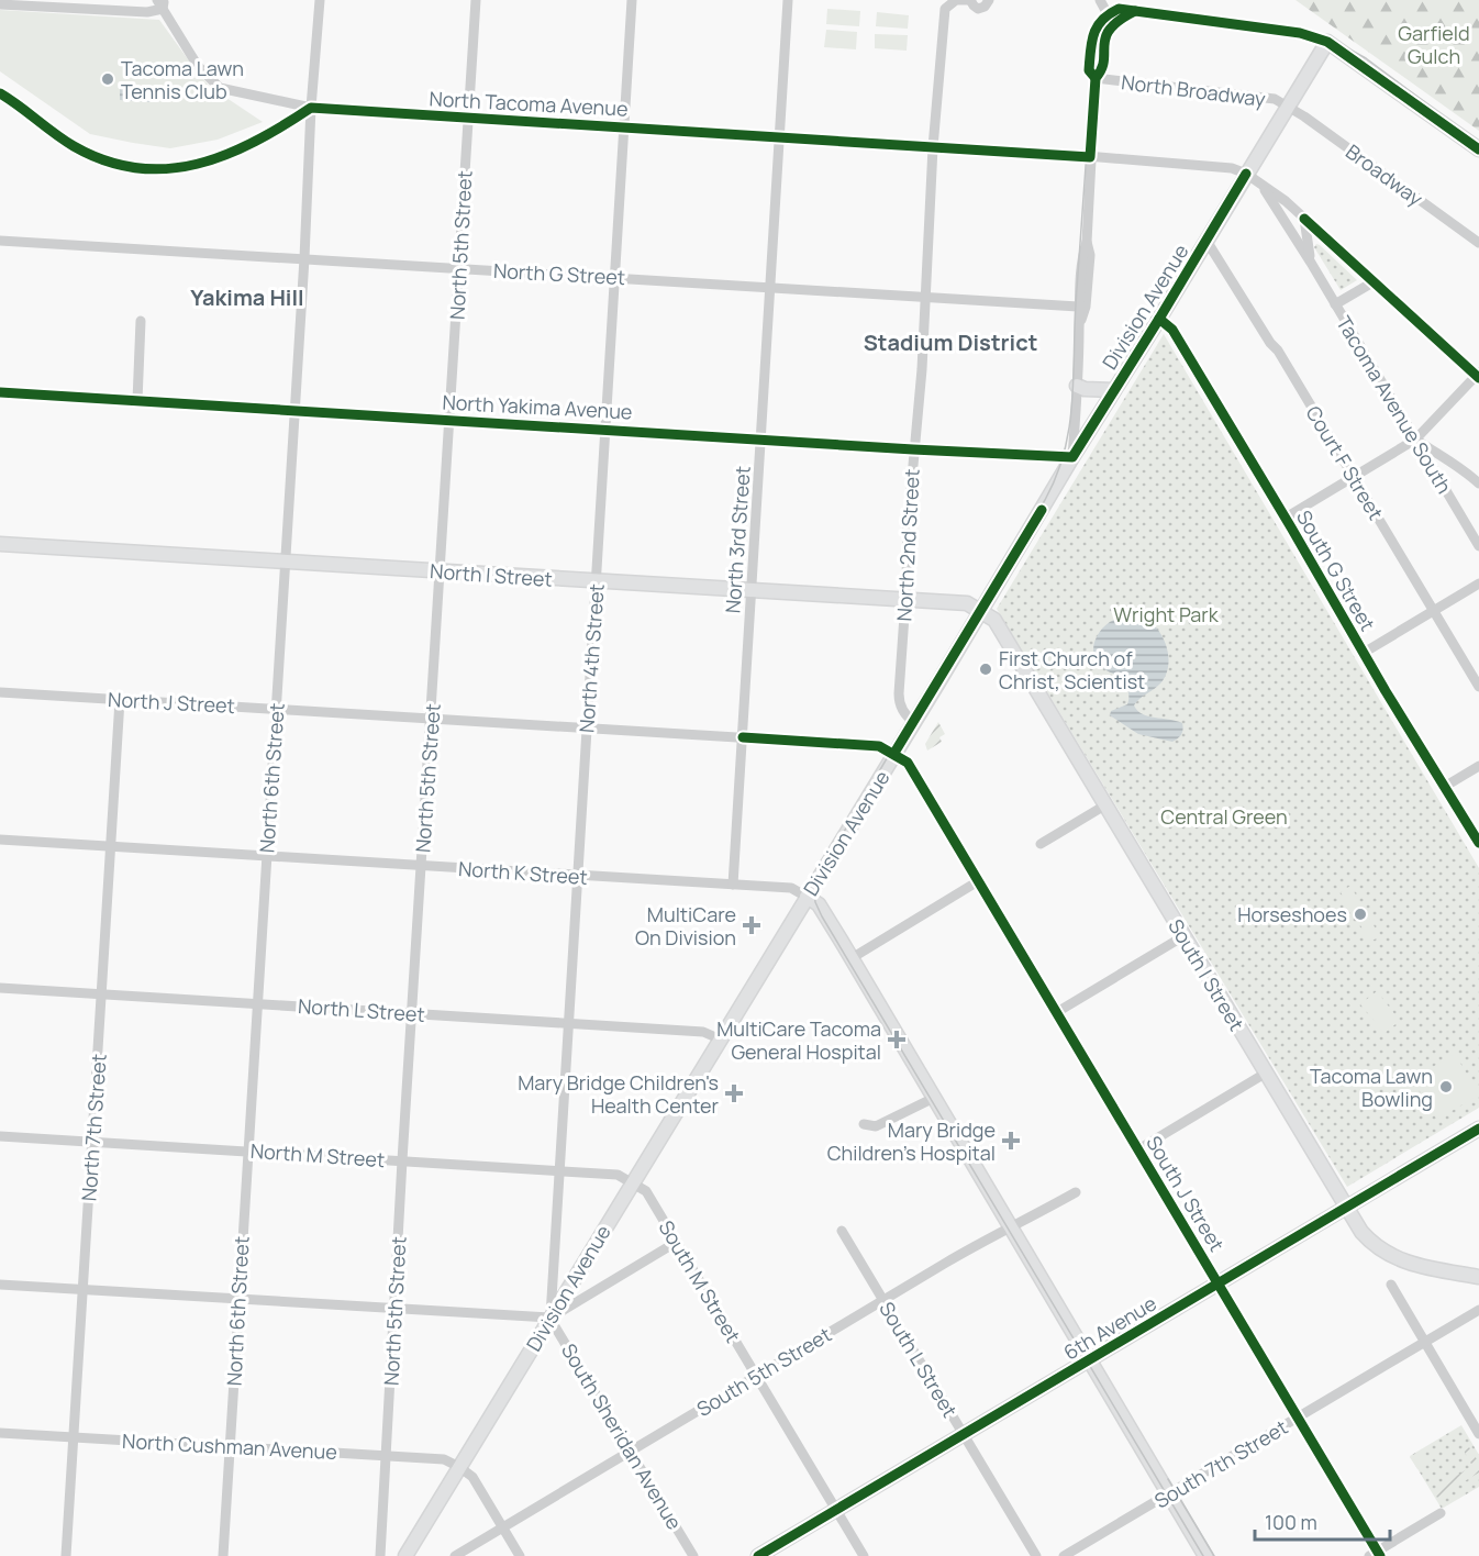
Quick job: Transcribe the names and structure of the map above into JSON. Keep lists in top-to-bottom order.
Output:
{
  "streets": {
    "main road": [
      "Division Avenue",
      "North I Street",
      "South I Street",
      "6th Avenue"
    ],
    "street": [
      "North Broadway",
      "North Tacoma Avenue",
      "Broadway",
      "North 5th Street",
      "North G Street",
      "Tacoma Avenue South",
      "North Yakima Avenue",
      "Court F Street",
      "North 3rd Street",
      "North 2nd Street",
      "South G Street",
      "North 4th Street",
      "North J Street",
      "North 6th Street",
      "North K Street",
      "North L Street",
      "North 7th Street",
      "North M Street",
      "South J Street",
      "South M Street",
      "South L Street",
      "South 5th Street",
      "South Sheridan Avenue",
      "North Cushman Avenue",
      "South 7th Street"
    ]
  },
  "crossings": [
    ["North Broadway", "Broadway"],
    ["North Broadway", "Division Avenue"],
    ["North Tacoma Avenue", "North 5th Street"],
    ["North Tacoma Avenue", "Division Avenue"],
    ["North Tacoma Avenue", "North 3rd Street"],
    ["North Tacoma Avenue", "North 2nd Street"],
    ["North Tacoma Avenue", "North 4th Street"],
    ["North Tacoma Avenue", "North 6th Street"],
    ["Broadway", "Division Avenue"],
    ["North 5th Street", "North G Street"],
    ["North 5th Street", "North Yakima Avenue"],
    ["North 5th Street", "North I Street"],
    ["North 5th Street", "North J Street"],
    ["North 5th Street", "North K Street"],
    ["North 5th Street", "North L Street"],
    ["North 5th Street", "North M Street"],
    ["North 5th Street", "North Cushman Avenue"],
    ["North G Street", "North 3rd Street"],
    ["North G Street", "North 2nd Street"],
    ["North G Street", "North 4th Street"],
    ["North G Street", "North 6th Street"],
    ["Division Avenue", "North Yakima Avenue"],
    ["Division Avenue", "Court F Street"],
    ["Division Avenue", "North 2nd Street"],
    ["Division Avenue", "South G Street"],
    ["Division Avenue", "North I Street"],
    ["Division Avenue", "North 4th Street"],
    ["Division Avenue", "North J Street"],
    ["Division Avenue", "North K Street"],
    ["Division Avenue", "South I Street"],
    ["Division Avenue", "North L Street"],
    ["Division Avenue", "North M Street"],
    ["Division Avenue", "South M Street"],
    ["Division Avenue", "South Sheridan Avenue"],
    ["Division Avenue", "North Cushman Avenue"],
    ["North Yakima Avenue", "North 3rd Street"],
    ["North Yakima Avenue", "North 2nd Street"],
    ["North Yakima Avenue", "North 4th Street"],
    ["North Yakima Avenue", "North 6th Street"],
    ["North 3rd Street", "North I Street"],
    ["North 3rd Street", "North J Street"],
    ["North 3rd Street", "North K Street"],
    ["North 2nd Street", "North I Street"],
    ["North I Street", "North 4th Street"],
    ["North I Street", "North 6th Street"],
    ["North I Street", "South I Street"],
    ["North 4th Street", "North J Street"],
    ["North 4th Street", "North K Street"],
    ["North 4th Street", "North L Street"],
    ["North 4th Street", "North M Street"],
    ["North 4th Street", "South Sheridan Avenue"],
    ["North J Street", "North 6th Street"],
    ["North J Street", "North 7th Street"],
    ["North 6th Street", "North K Street"],
    ["North 6th Street", "North L Street"],
    ["North 6th Street", "North M Street"],
    ["North 6th Street", "North Cushman Avenue"],
    ["North K Street", "North 7th Street"],
    ["South I Street", "6th Avenue"],
    ["North L Street", "North 7th Street"],
    ["North 7th Street", "North M Street"],
    ["North 7th Street", "North Cushman Avenue"],
    ["North M Street", "South M Street"],
    ["South J Street", "6th Avenue"],
    ["South J Street", "South 7th Street"],
    ["South M Street", "6th Avenue"],
    ["South M Street", "South 5th Street"],
    ["6th Avenue", "South L Street"],
    ["South L Street", "South 5th Street"],
    ["South 5th Street", "South Sheridan Avenue"]
  ],
  "districts": ["Yakima Hill", "Stadium District"],
  "parks": ["Garfield Gulch", "Wright Park", "Central Green"],
  "places": {
    "other": [
      "Tacoma Lawn Tennis Club",
      "First Church of Christ, Scientist",
      "Horseshoes",
      "Tacoma Lawn Bowling"
    ],
    "health": [
      "MultiCare On Division",
      "MultiCare Tacoma General Hospital",
      "Mary Bridge Children's Health Center",
      "Mary Bridge Children's Hospital"
    ]
  },
  "scale_bar": "100 m"
}
